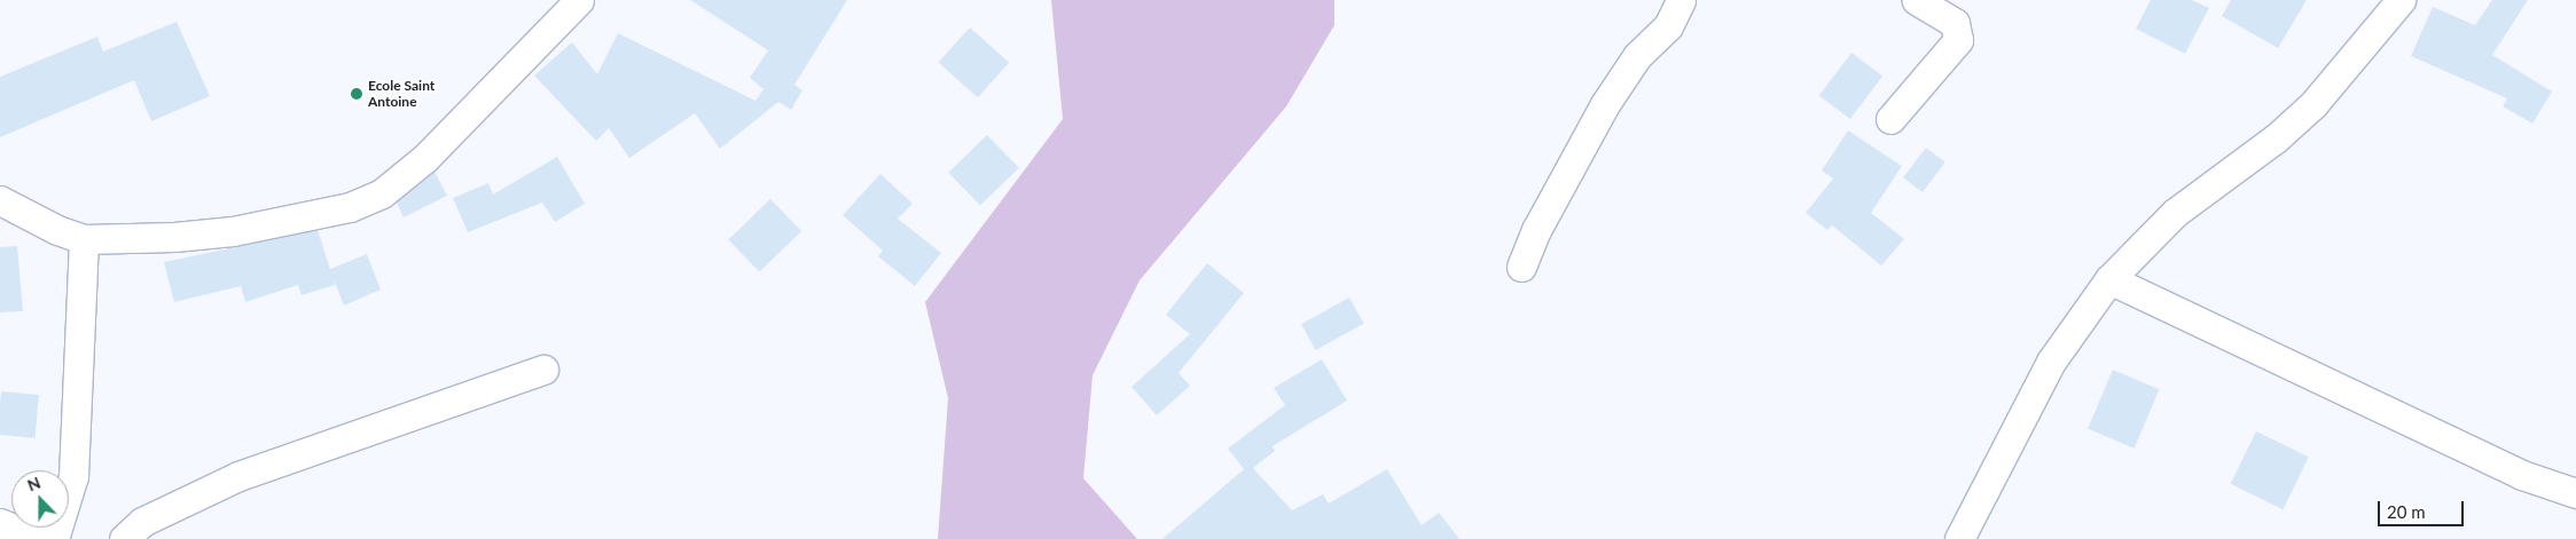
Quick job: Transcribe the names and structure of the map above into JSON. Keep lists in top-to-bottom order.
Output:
{
  "places": ["Ecole Saint Antoine"],
  "scale_bar": "20 m",
  "north": "top"
}
